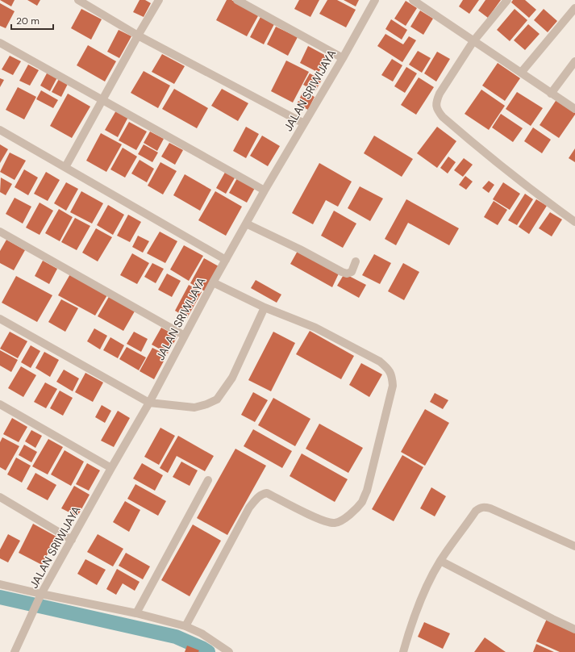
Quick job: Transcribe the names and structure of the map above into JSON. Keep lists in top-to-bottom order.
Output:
{
  "streets": {
    "street": ["JALAN SRIWIJAYA"]
  },
  "scale_bar": "20 m"
}
